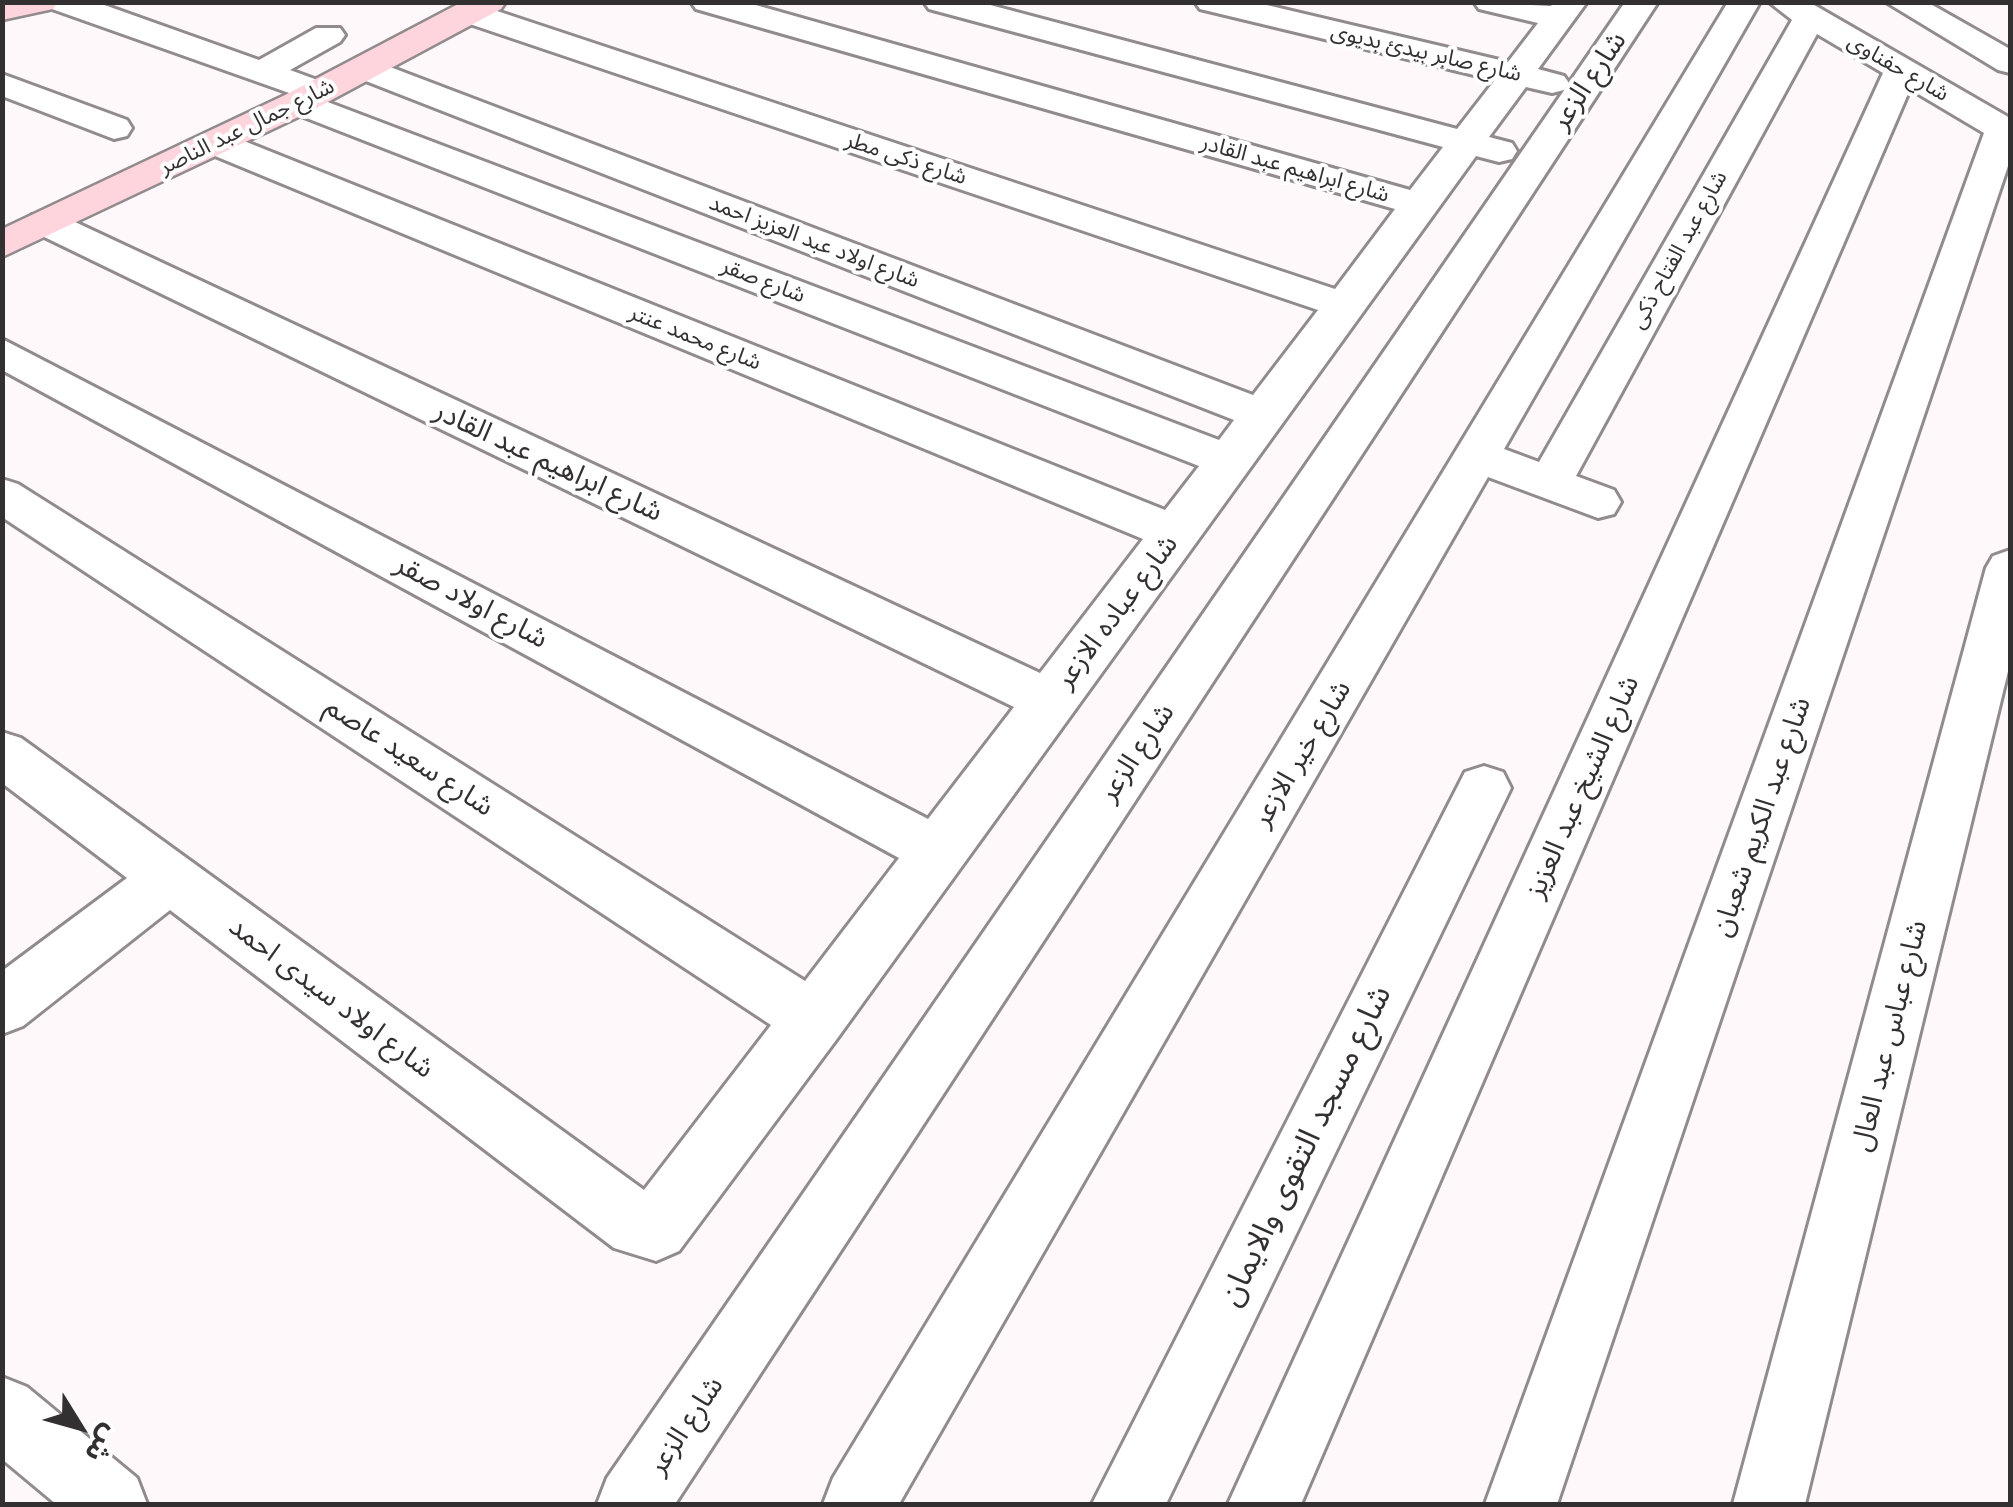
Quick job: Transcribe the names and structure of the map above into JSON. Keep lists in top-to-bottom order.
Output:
{
  "streets": {
    "street": [
      "شارع صابر بيدئ بديوى",
      "شارع حفناوى",
      "شارع الزعر",
      "شارع جمال عبد الناصر",
      "شارع ذكى مطر",
      "شارع ابراهيم عبد القادر",
      "شارع اولاد عبد العزيز احمد",
      "شارع عبد الفتاح ذكى",
      "شارع صقر",
      "شارع محمد عنتر",
      "شارع اولاد صقر",
      "شارع عباده الازعر",
      "شارع خير الازعر",
      "شارع سعيد عاصم",
      "شارع الشيخ عبد العزيز",
      "شارع عبد الكريم شعبان",
      "شارع اولاد سيدى احمد",
      "شارع عباس عبد العال",
      "شارع مسجد التقوى والايمان"
    ]
  },
  "crossings": [
    ["شارع صابر بيدئ بديوى", "شارع الزعر"],
    ["شارع صابر بيدئ بديوى", "شارع عباده الازعر"],
    ["شارع حفناوى", "شارع عبد الفتاح ذكى"],
    ["شارع حفناوى", "شارع الشيخ عبد العزيز"],
    ["شارع حفناوى", "شارع عبد الكريم شعبان"],
    ["شارع جمال عبد الناصر", "شارع ذكى مطر"],
    ["شارع جمال عبد الناصر", "شارع ابراهيم عبد القادر"],
    ["شارع جمال عبد الناصر", "شارع اولاد عبد العزيز احمد"],
    ["شارع جمال عبد الناصر", "شارع صقر"],
    ["شارع جمال عبد الناصر", "شارع محمد عنتر"],
    ["شارع ذكى مطر", "شارع عباده الازعر"],
    ["شارع ابراهيم عبد القادر", "شارع عباده الازعر"],
    ["شارع اولاد عبد العزيز احمد", "شارع عباده الازعر"],
    ["شارع صقر", "شارع عباده الازعر"],
    ["شارع محمد عنتر", "شارع عباده الازعر"],
    ["شارع اولاد صقر", "شارع عباده الازعر"],
    ["شارع عباده الازعر", "شارع سعيد عاصم"],
    ["شارع عباده الازعر", "شارع اولاد سيدى احمد"]
  ],
  "north": "bottom right"
}
